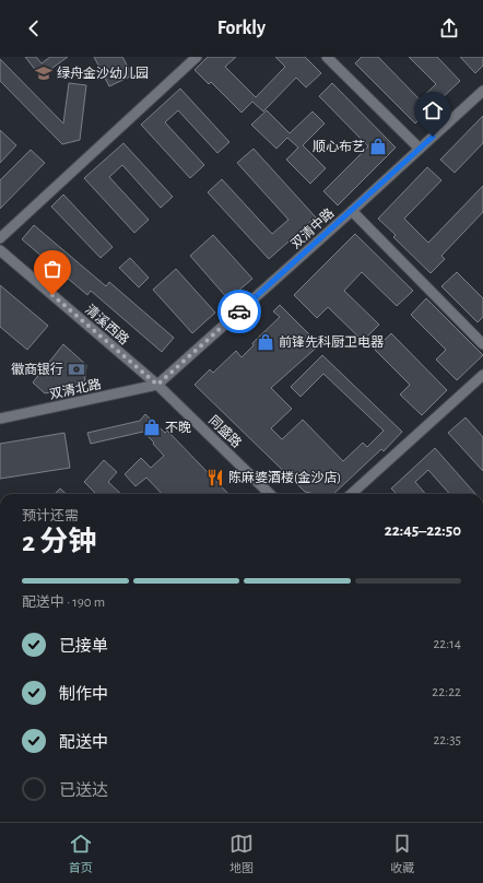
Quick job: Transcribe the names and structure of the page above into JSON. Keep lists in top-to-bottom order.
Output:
{
  "streets": {
    "street": [
      "双清中路",
      "清溪西路",
      "双清北路",
      "同盛路"
    ]
  },
  "crossings": [
    ["双清中路", "清溪西路"],
    ["双清中路", "双清北路"],
    ["双清中路", "同盛路"],
    ["清溪西路", "双清北路"],
    ["清溪西路", "同盛路"],
    ["双清北路", "同盛路"]
  ],
  "places": {
    "school or university": ["绿舟金沙幼儿园"],
    "shop": ["顺心布艺", "前锋先科厨卫电器", "不晚"],
    "bank": ["徽商银行"],
    "restaurant": ["陈麻婆酒楼(金沙店)"]
  },
  "page": {
    "header": "Forkly",
    "heading": ["2 分钟", "预计还需", "22:45–22:50"],
    "bar": "配送中 · 190 m",
    "list": [
      ["已接单", "22:14"],
      ["制作中", "22:22"],
      ["配送中", "22:35"],
      "已送达"
    ],
    "tabs": ["首页", "地图", "收藏"]
  }
}
